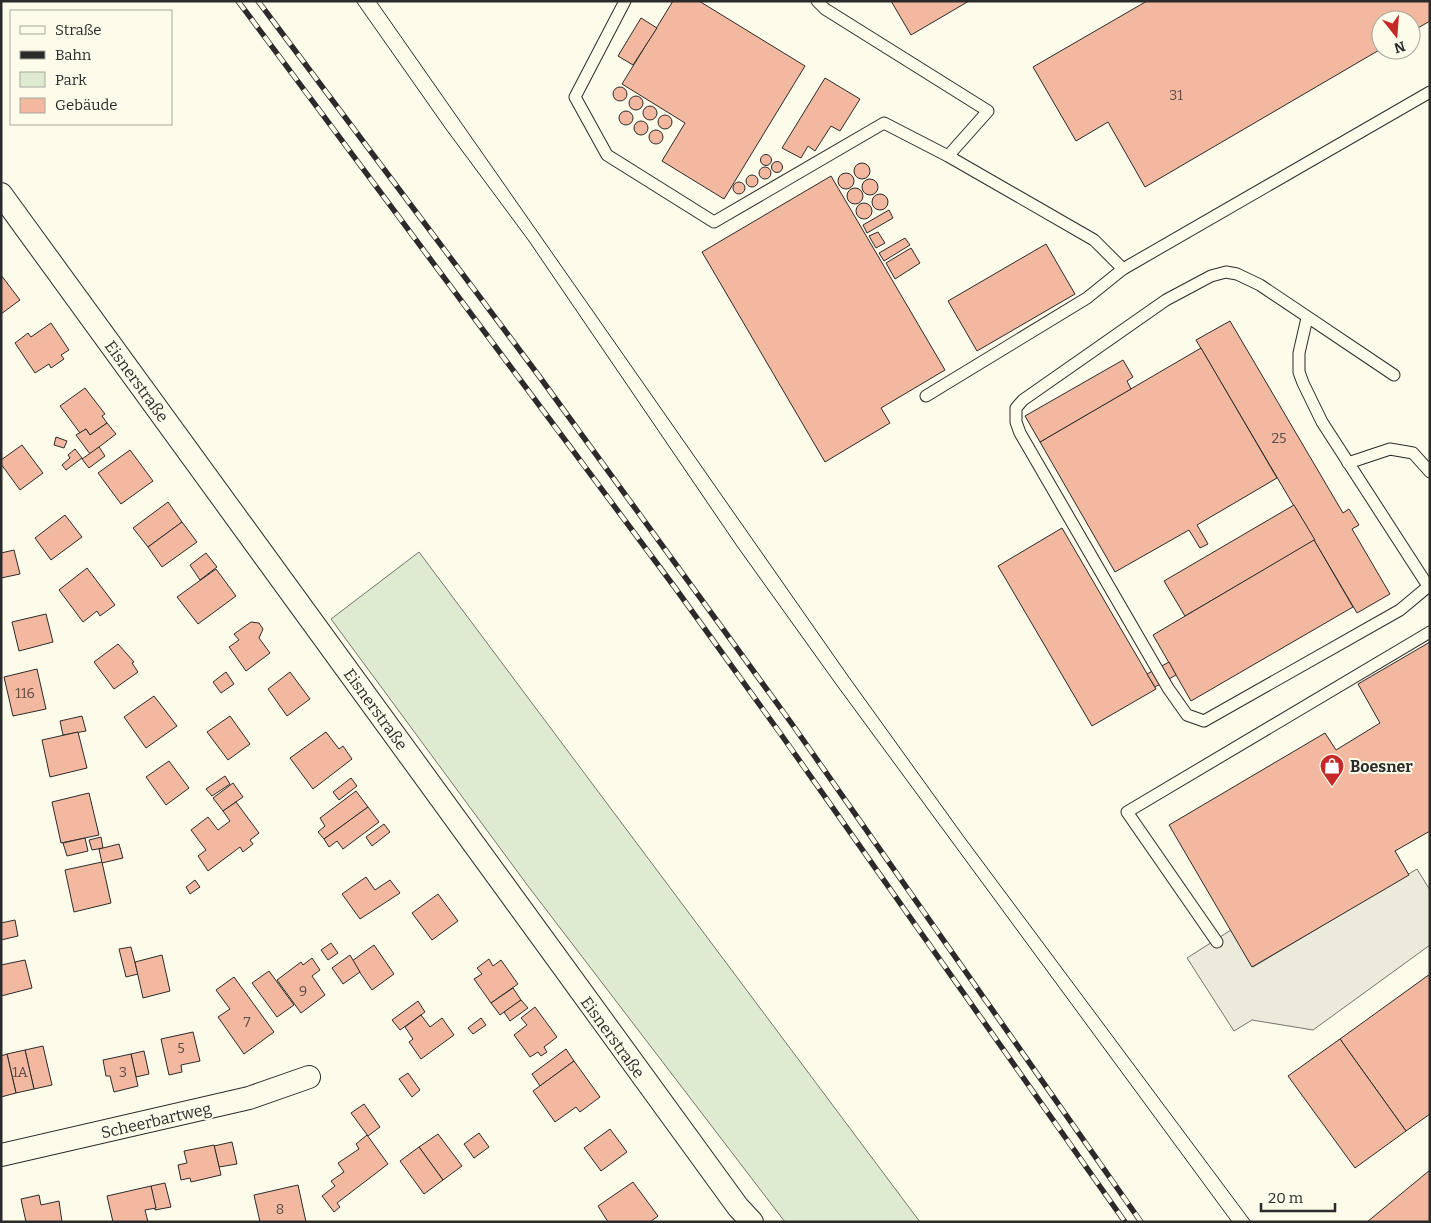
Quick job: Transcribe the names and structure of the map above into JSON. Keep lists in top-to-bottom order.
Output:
{
  "streets": {
    "street": ["Eisnerstraße", "Scheerbartweg"]
  },
  "places": {
    "shop": ["Boesner"]
  },
  "house_numbers": [
    "31",
    "25",
    "116",
    "9",
    "7",
    "5",
    "1A",
    "3",
    "8"
  ],
  "legend": [
    "Straße",
    "Bahn",
    "Park",
    "Gebäude"
  ],
  "scale_bar": "20 m",
  "north": "bottom"
}
